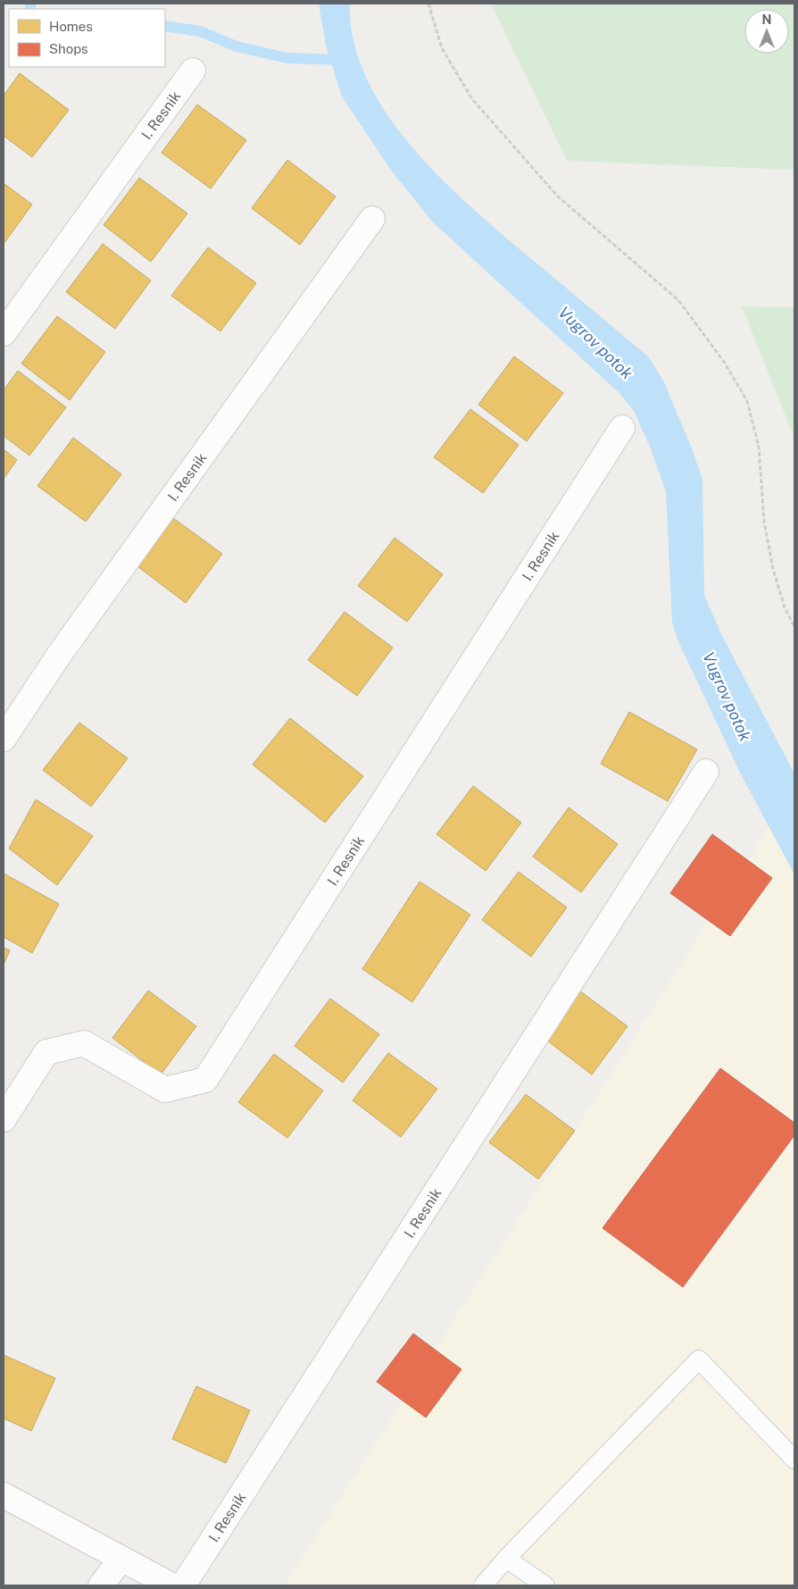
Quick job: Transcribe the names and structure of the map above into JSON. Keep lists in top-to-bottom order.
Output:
{
  "streets": {
    "street": ["I. Resnik"]
  },
  "water": ["Vugrov potok"],
  "legend": ["Homes", "Shops"],
  "north": "top"
}
